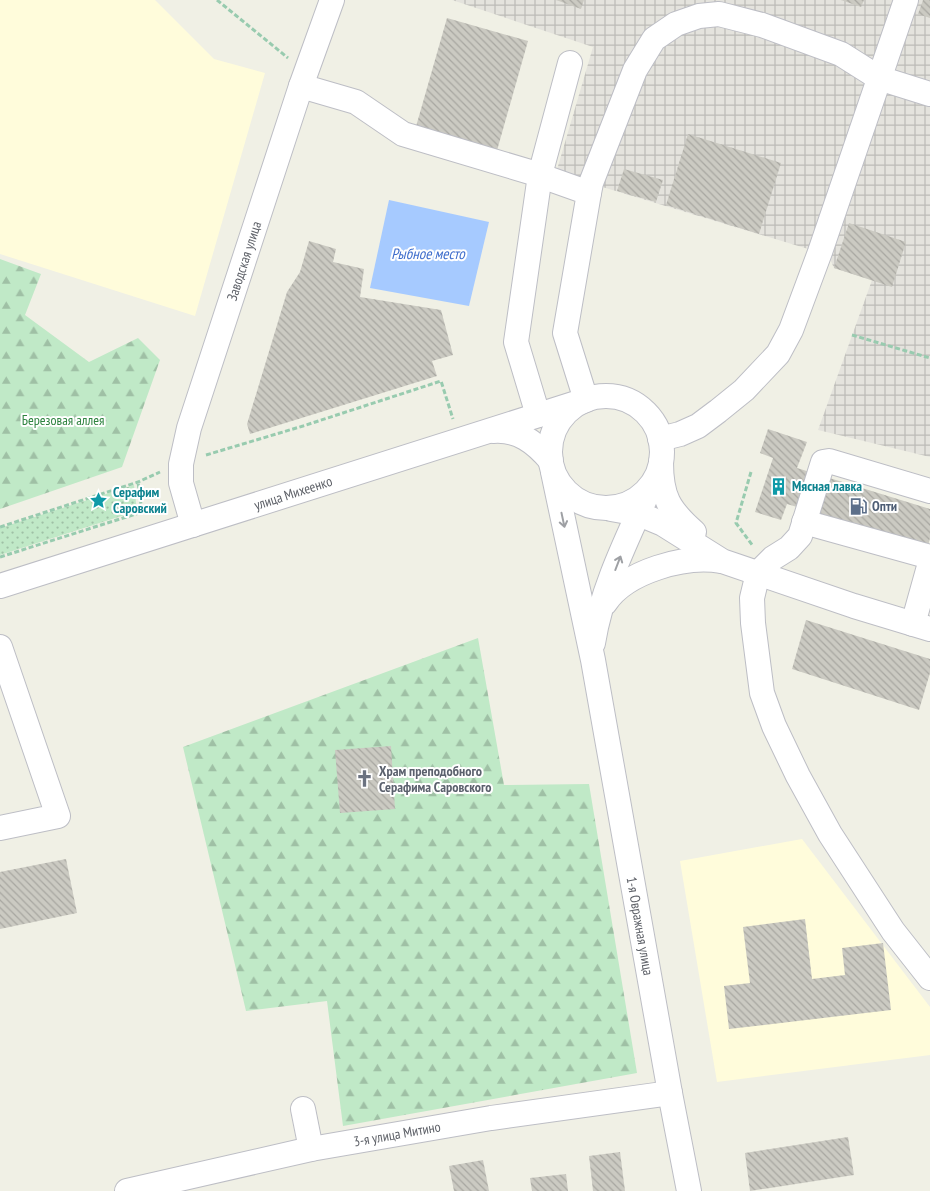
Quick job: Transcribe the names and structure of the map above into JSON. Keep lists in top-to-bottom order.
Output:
{
  "streets": {
    "street": [
      "Заводская улица",
      "улица Михеенко",
      "1-я Овражная улица",
      "3-я улица Митино"
    ]
  },
  "crossings": [
    ["Заводская улица", "улица Михеенко"],
    ["1-я Овражная улица", "3-я улица Митино"]
  ],
  "water": ["Рыбное место"],
  "parks": ["Березовая аллея"],
  "places": {
    "building": ["Мясная лавка"],
    "place": ["Серафим Саровский"],
    "fuel station": ["Опти"],
    "church": ["Храм преподобного Серафима Саровского"]
  }
}
